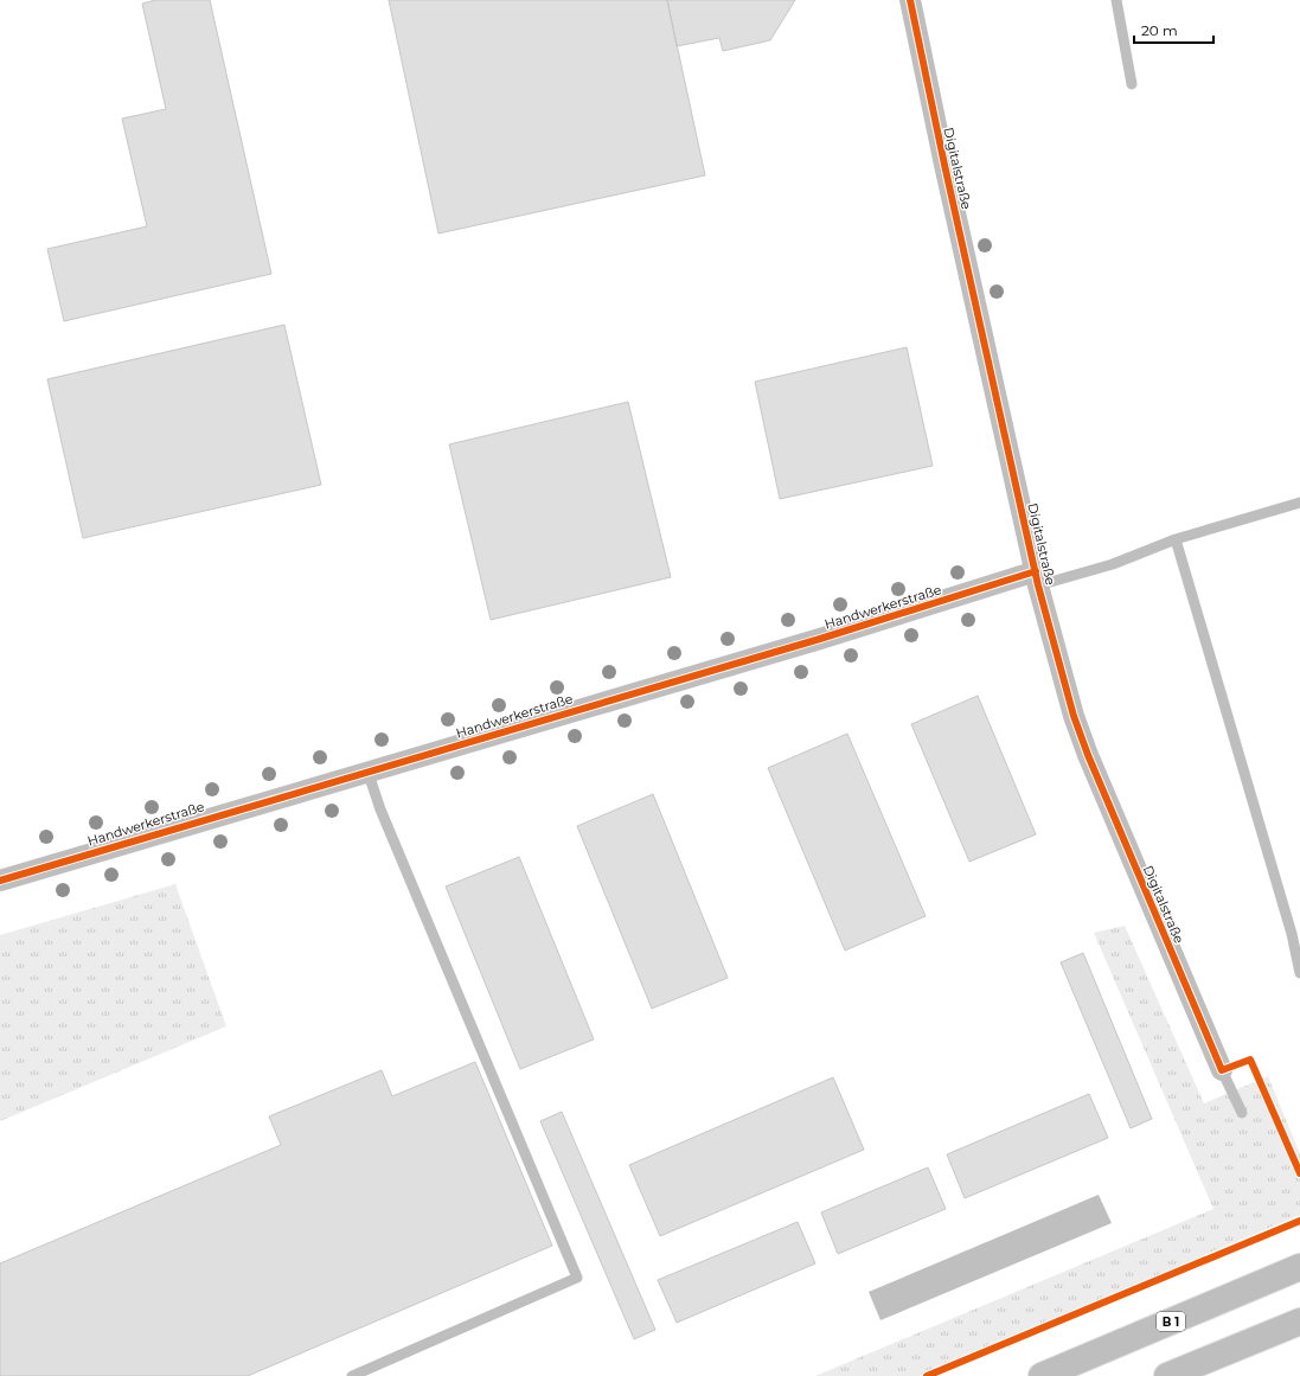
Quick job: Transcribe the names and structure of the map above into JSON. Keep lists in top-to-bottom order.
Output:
{
  "streets": {
    "main road": ["B 1"],
    "street": ["Digitalstraße", "Handwerkerstraße"]
  },
  "crossings": [
    ["Digitalstraße", "Handwerkerstraße"]
  ],
  "scale_bar": "20 m"
}
